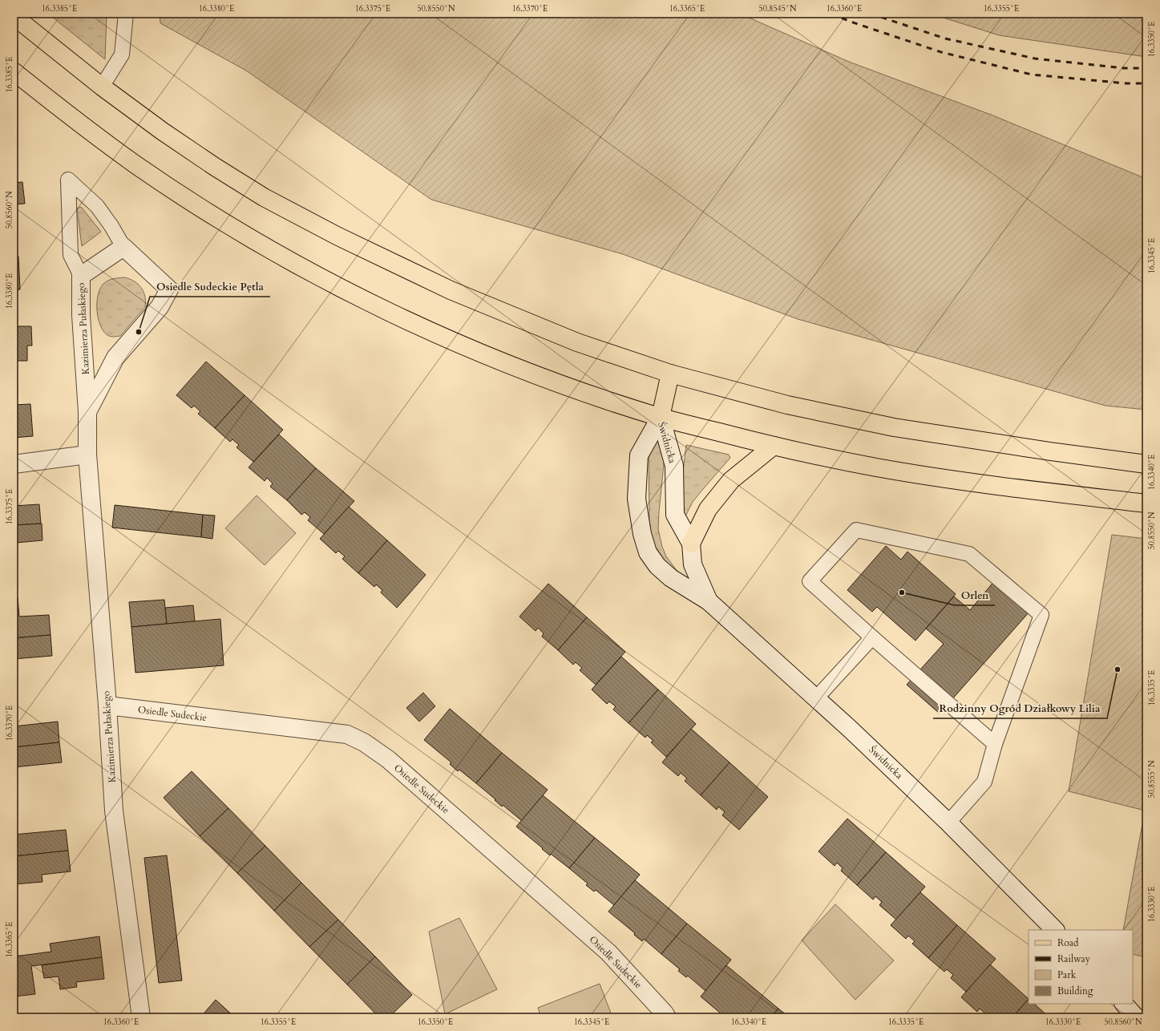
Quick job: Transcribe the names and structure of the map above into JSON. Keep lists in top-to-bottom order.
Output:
{
  "streets": {
    "street": ["Kazimierza Pułaskiego", "Świdnicka", "Osiedle Sudeckie"]
  },
  "crossings": [
    ["Kazimierza Pułaskiego", "Osiedle Sudeckie"]
  ],
  "places": ["Osiedle Sudeckie Pętla", "Orlen", "Rodzinny Ogród Działkowy Lilia"],
  "legend": [
    "Road",
    "Railway",
    "Park",
    "Building"
  ],
  "coordinates": [
    "16.3385°E",
    "16.3380°E",
    "16.3375°E",
    "50.8550°N",
    "16.3370°E",
    "16.3365°E",
    "50.8545°N",
    "16.3360°E",
    "16.3355°E",
    "16.3350°E",
    "50.8560°N",
    "16.3345°E",
    "16.3340°E",
    "16.3335°E",
    "50.8555°N",
    "16.3330°E"
  ]
}
